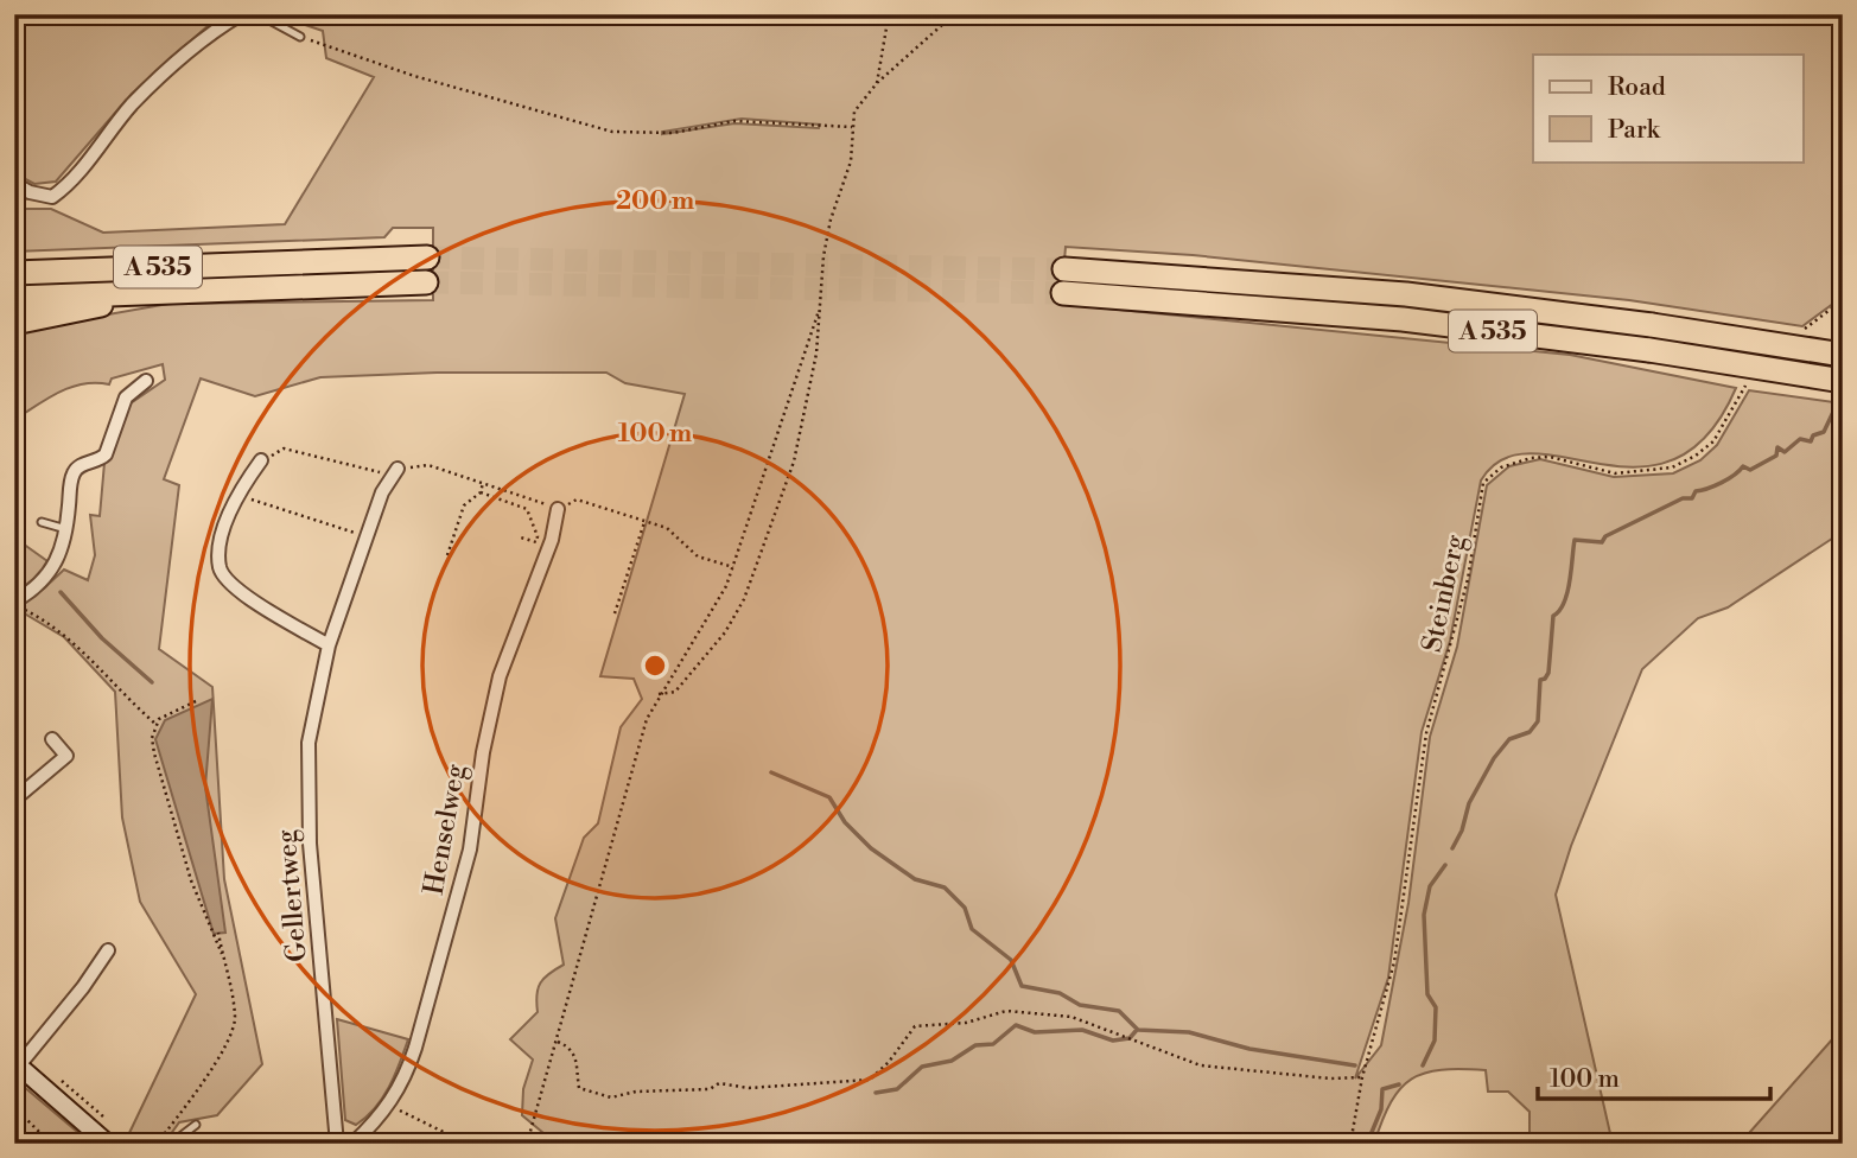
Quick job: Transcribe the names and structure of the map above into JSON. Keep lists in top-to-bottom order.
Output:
{
  "streets": {
    "highway": ["A 535"],
    "street": ["Henselweg", "Gellertweg"],
    "path": ["Steinberg"]
  },
  "legend": ["Road", "Park"],
  "scale_bar": "100 m",
  "rings": ["200 m", "100 m"]
}
